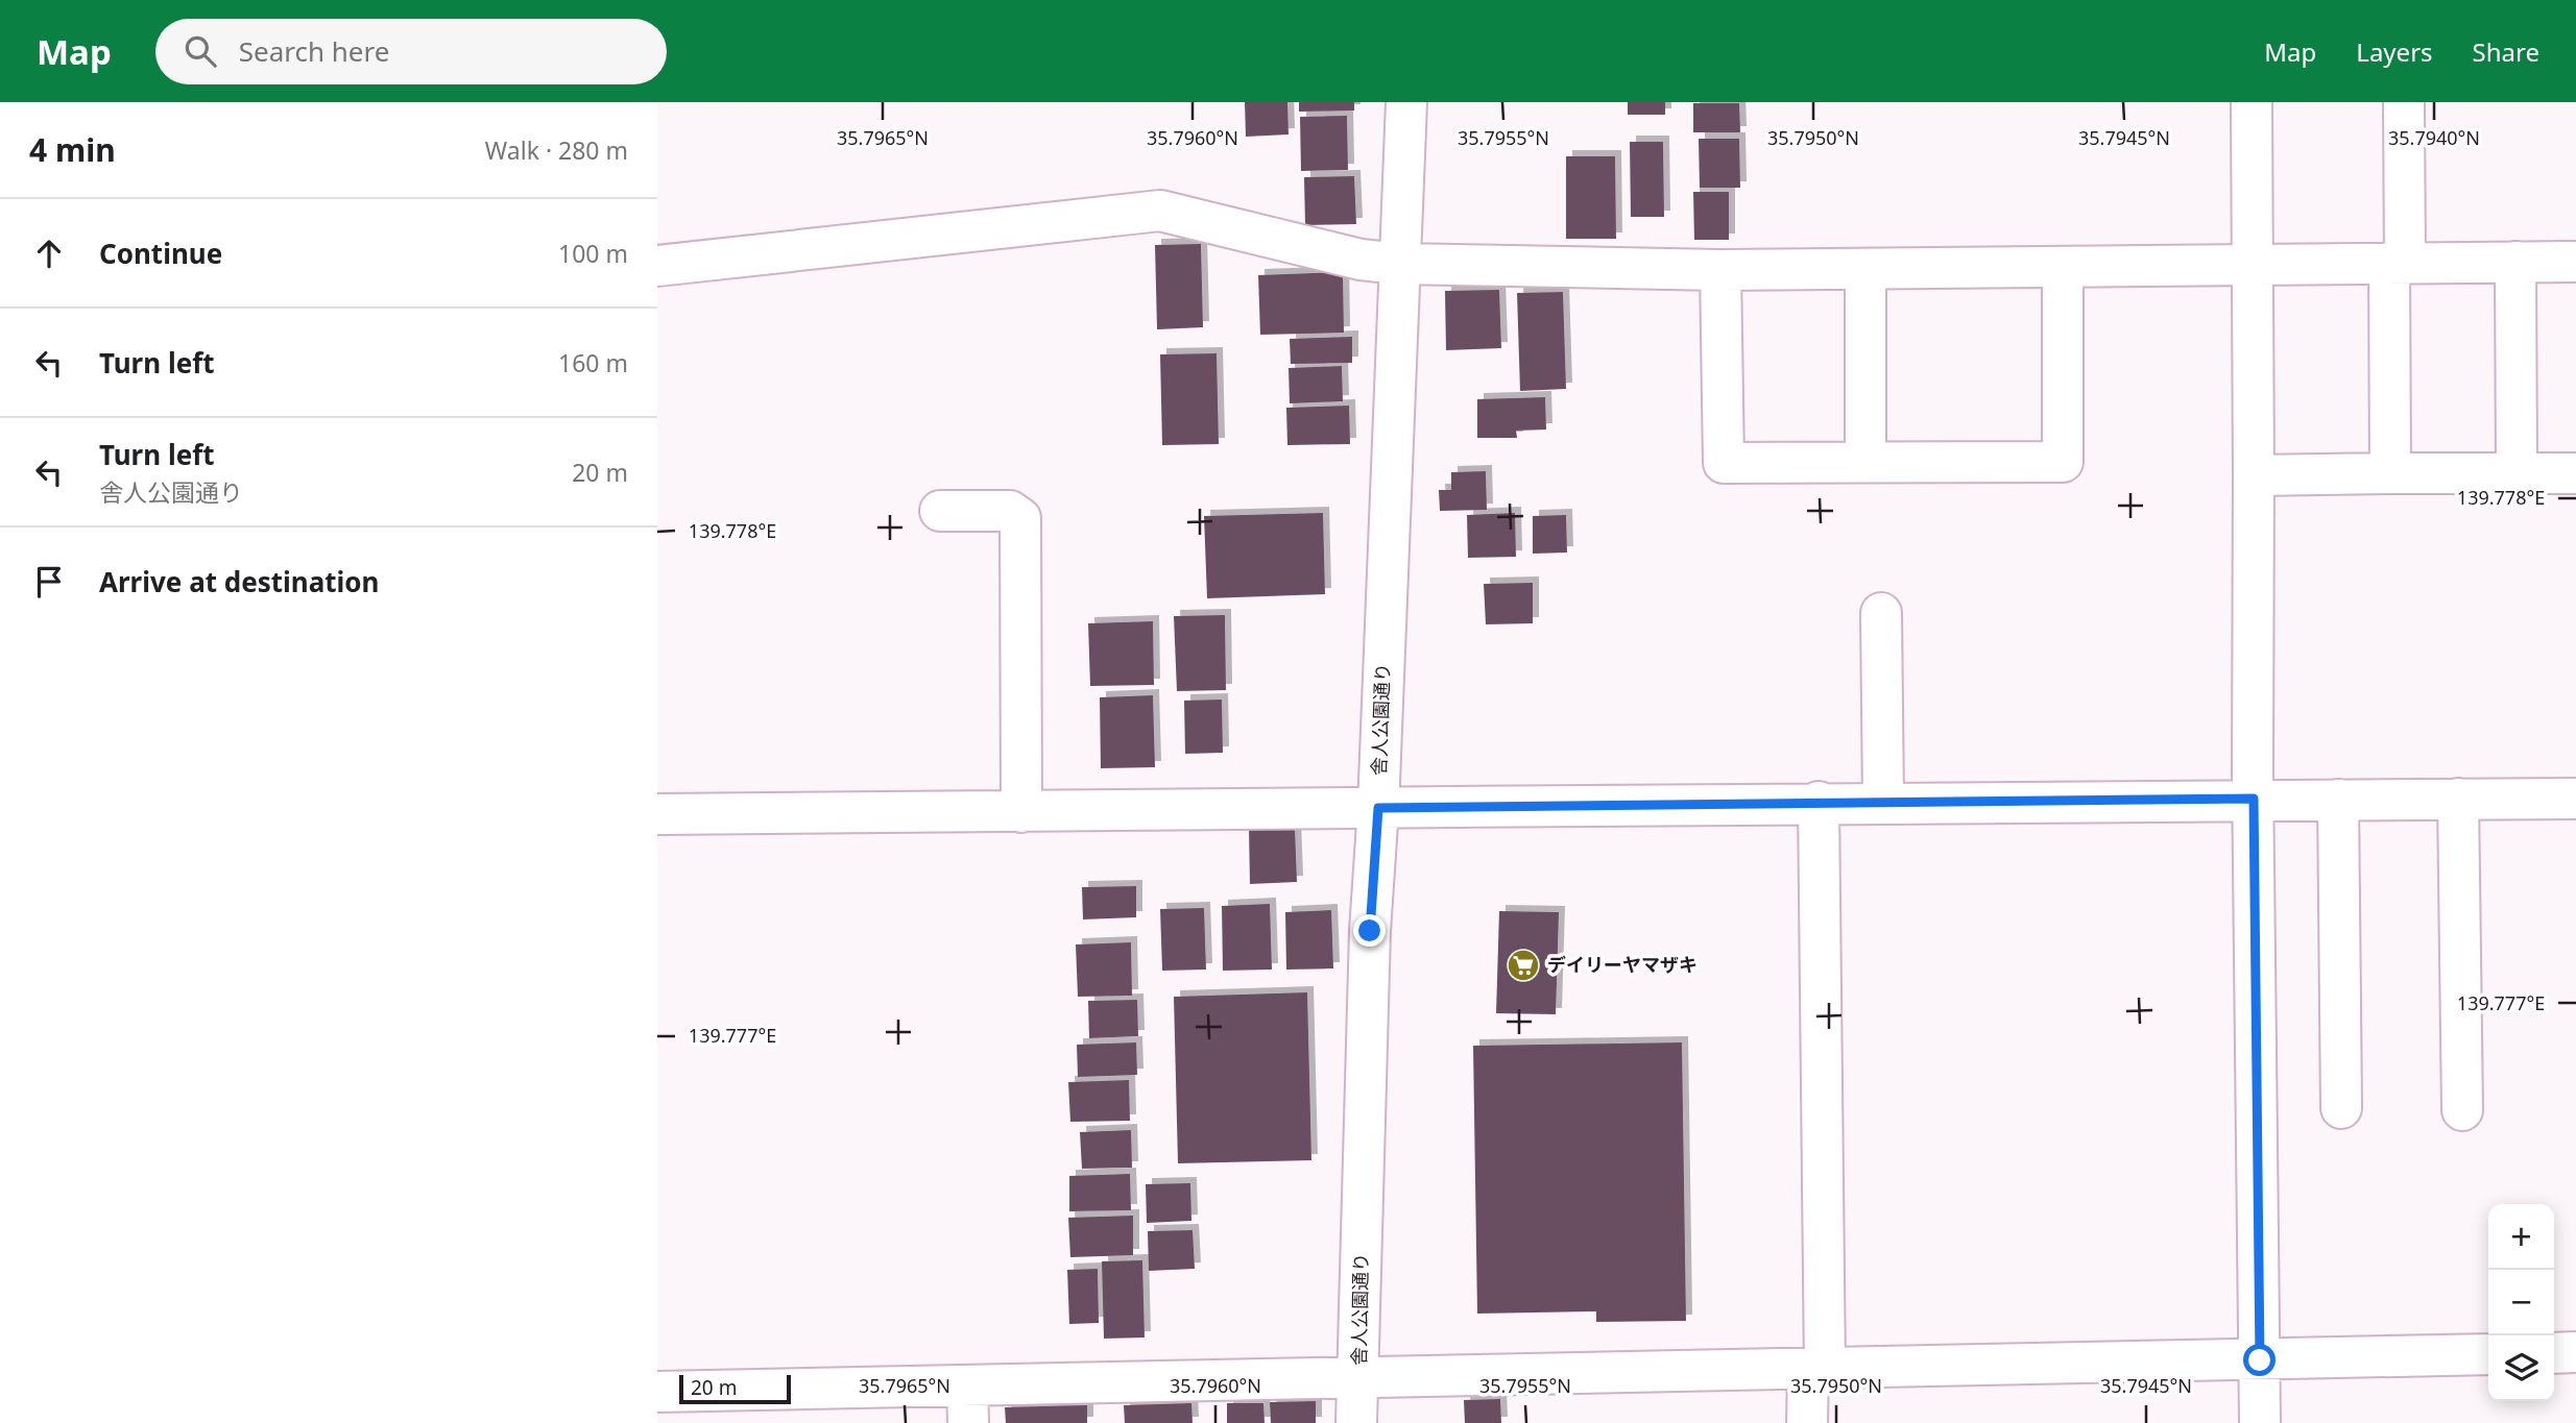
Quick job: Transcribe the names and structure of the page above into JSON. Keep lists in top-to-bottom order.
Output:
{
  "streets": {
    "street": ["舎人公園通り"]
  },
  "places": {
    "supermarket": ["デイリーヤマザキ"]
  },
  "scale_bar": "20 m",
  "page": {
    "header": "Map",
    "search": "Search here",
    "nav": ["Map", "Layers", "Share"],
    "heading": ["4 min", "Walk · 280 m"],
    "list": [
      ["Continue", "100 m"],
      ["Turn left", "160 m"],
      ["Turn left", "舎人公園通り", "20 m"],
      "Arrive at destination"
    ],
    "map_buttons": ["+", "−"],
    "scale": "20 m"
  },
  "coordinates": [
    "35.7965°N",
    "35.7960°N",
    "35.7955°N",
    "35.7950°N",
    "35.7945°N",
    "35.7940°N",
    "139.778°E",
    "139.777°E"
  ]
}
